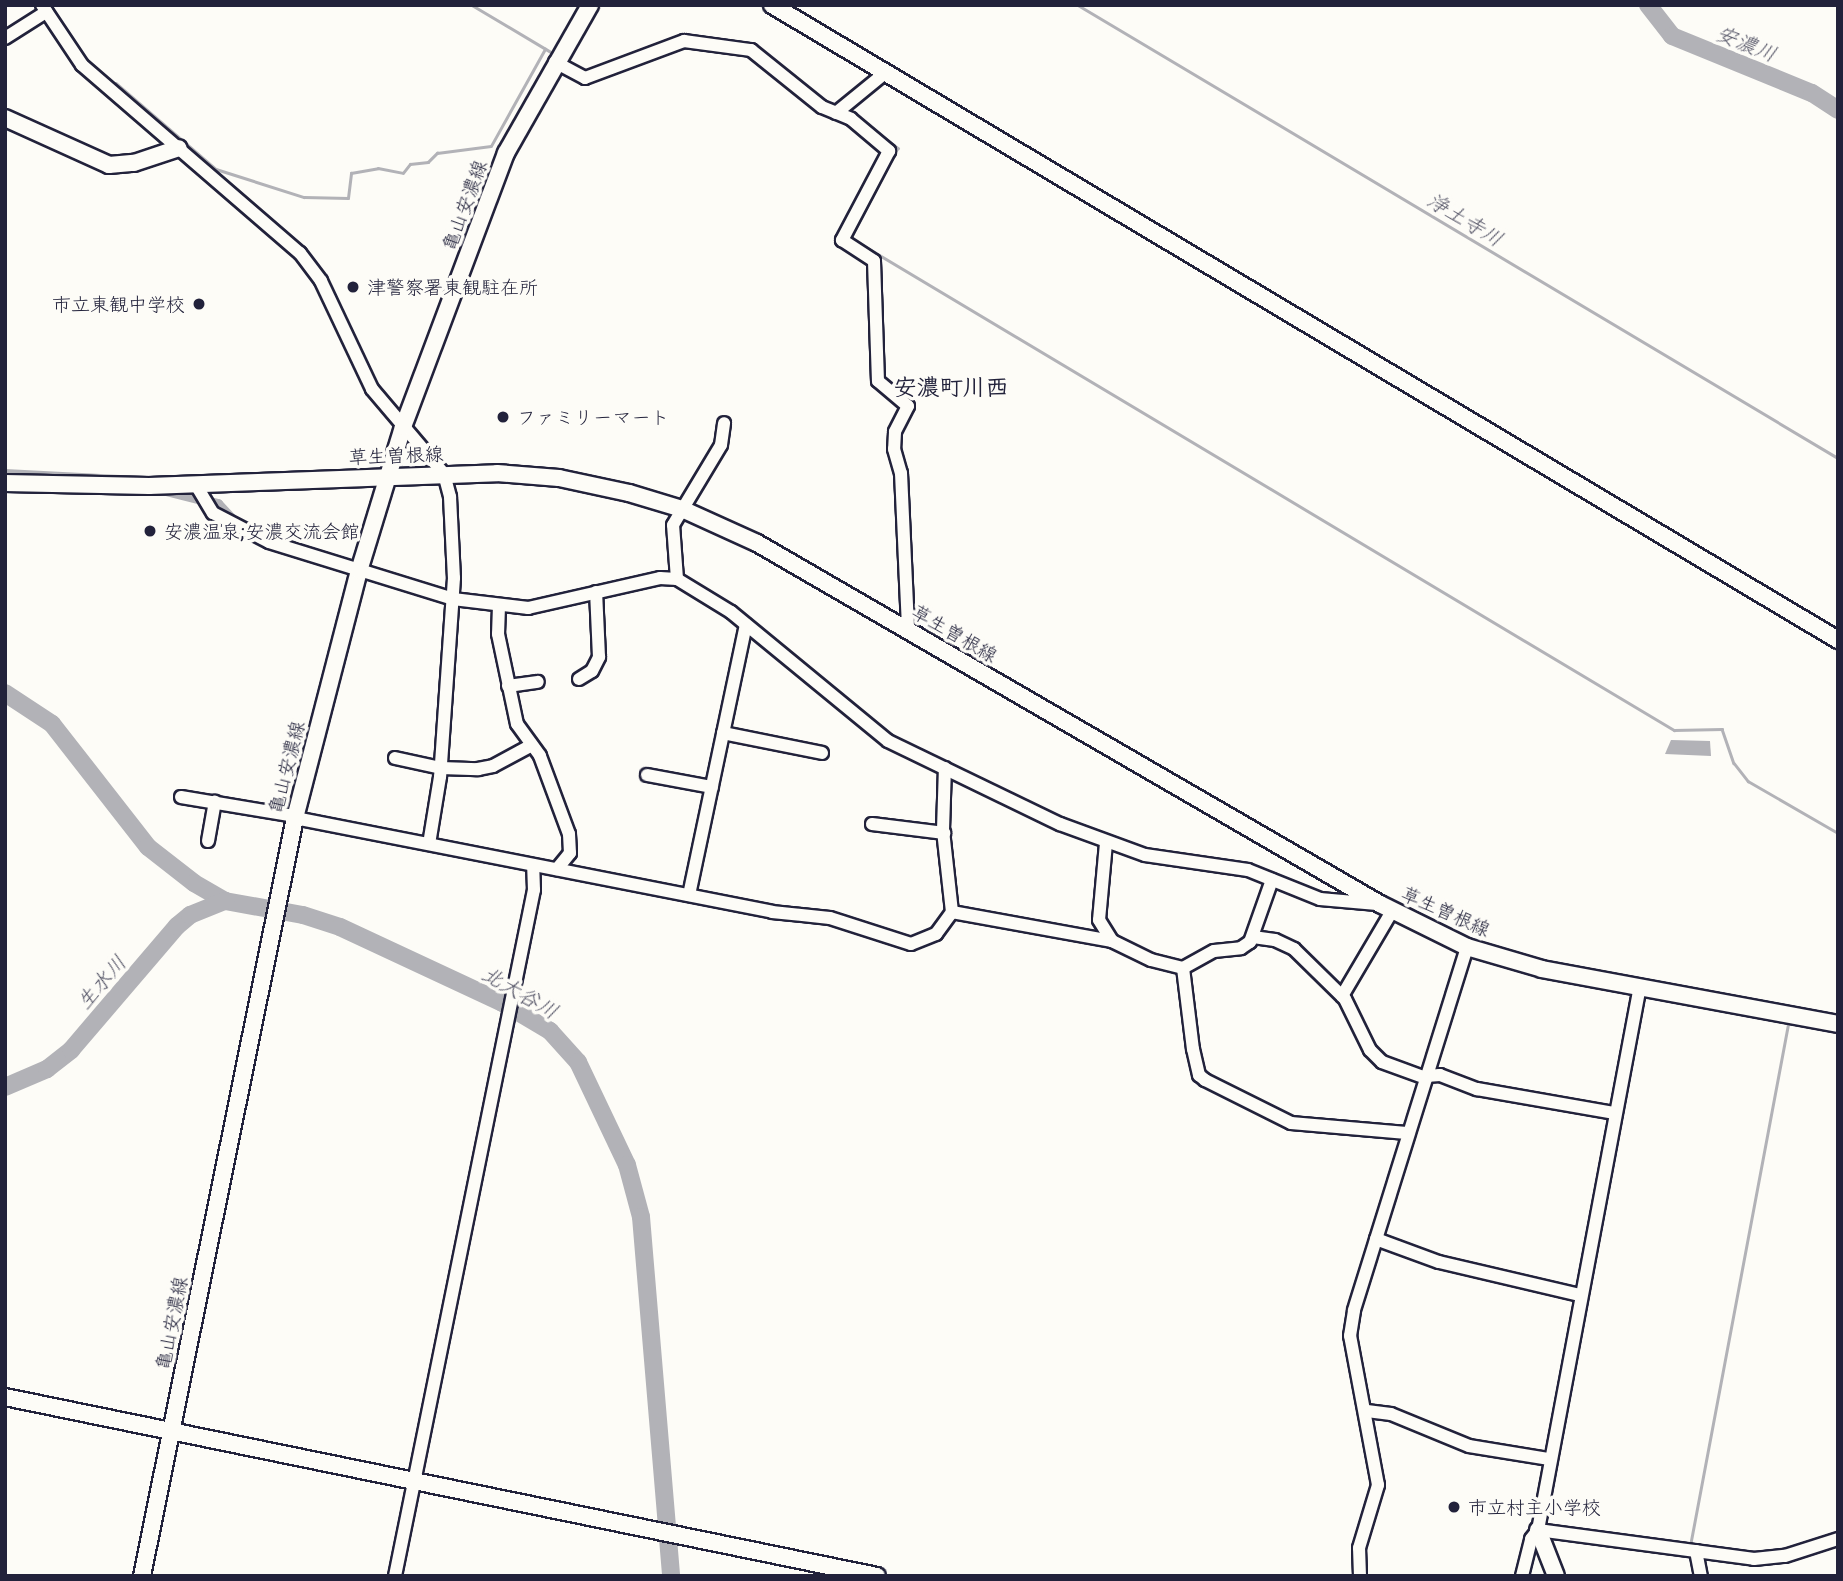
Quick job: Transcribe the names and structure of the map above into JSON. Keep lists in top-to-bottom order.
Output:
{
  "streets": {
    "main road": ["亀山安濃線", "草生曽根線"]
  },
  "crossings": [
    ["亀山安濃線", "草生曽根線"]
  ],
  "districts": ["安濃町川西"],
  "water": [
    "安濃川",
    "浄土寺川",
    "生水川",
    "北大谷川"
  ],
  "places": [
    "津警察署東観駐在所",
    "市立東観中学校",
    "ファミリーマート",
    "安濃温泉;安濃交流会館",
    "市立村主小学校"
  ]
}
